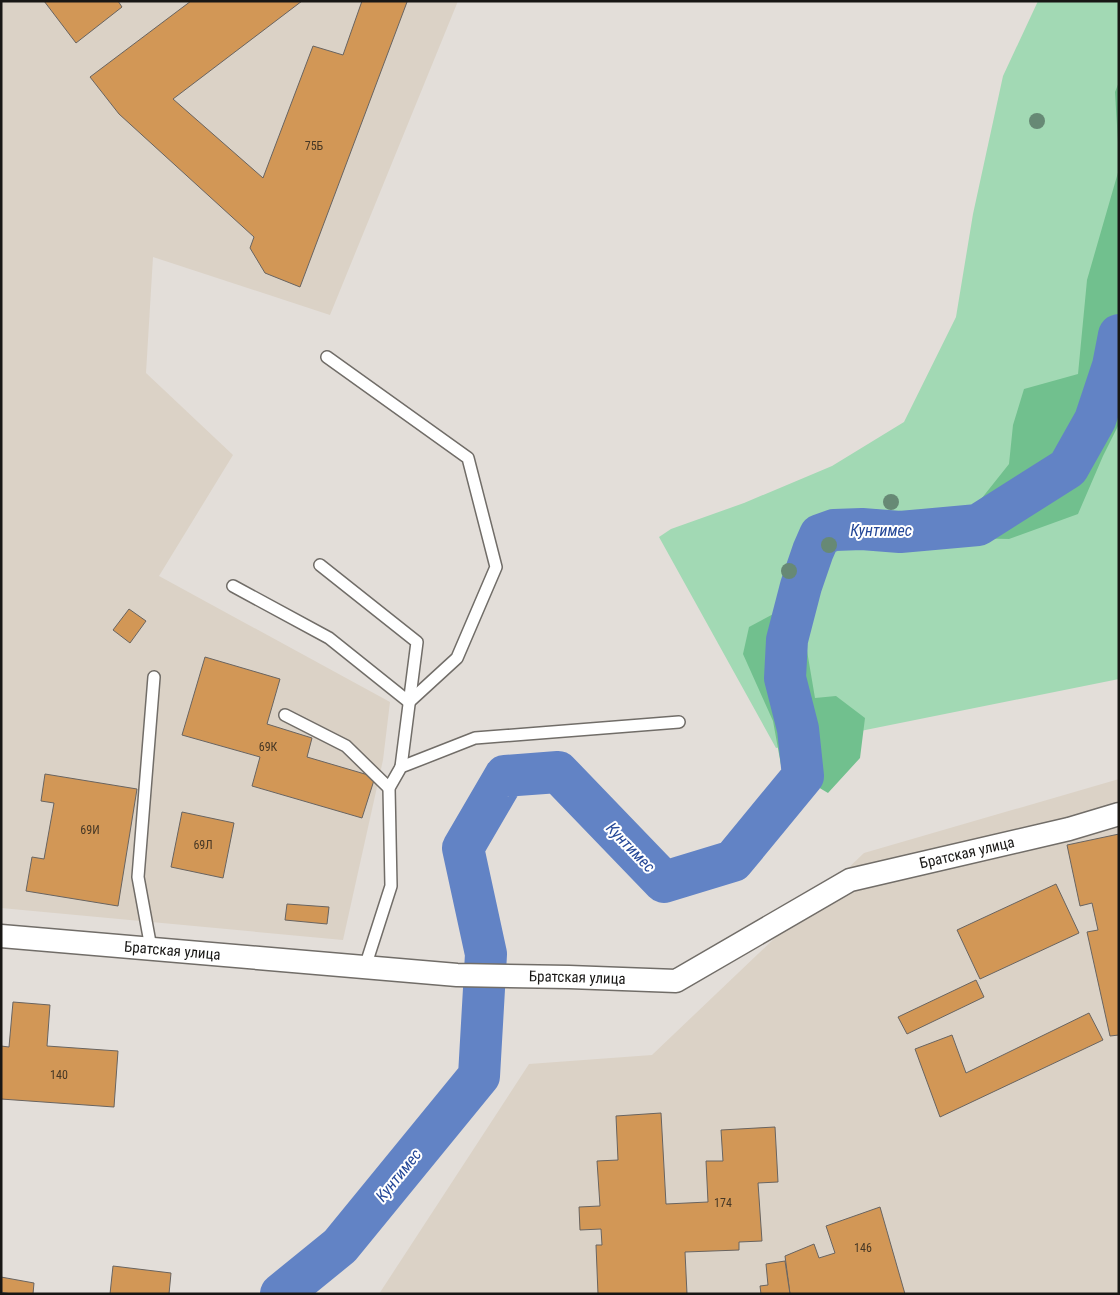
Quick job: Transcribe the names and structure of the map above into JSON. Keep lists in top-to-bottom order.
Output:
{
  "streets": {
    "street": ["Братская улица"]
  },
  "water": ["Кунтимес"],
  "house_numbers": [
    "75Б",
    "69К",
    "69И",
    "69Л",
    "140",
    "174",
    "146"
  ]
}
